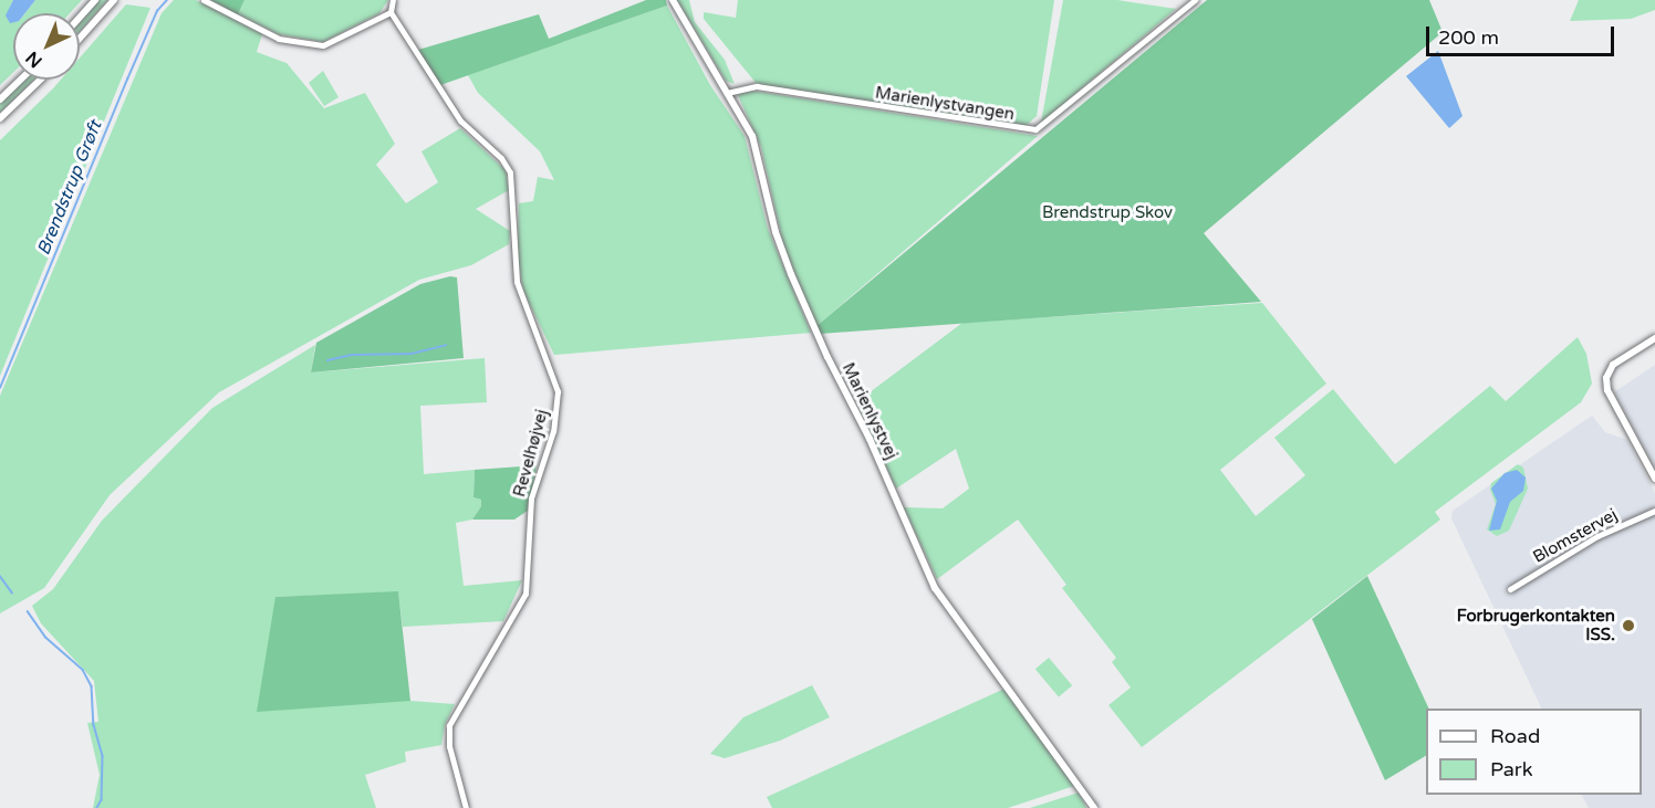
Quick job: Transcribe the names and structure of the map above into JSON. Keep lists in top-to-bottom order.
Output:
{
  "streets": {
    "street": [
      "Marienlystvangen",
      "Marienlystvej",
      "Revelhøjvej",
      "Blomstervej"
    ]
  },
  "crossings": [
    ["Marienlystvangen", "Marienlystvej"]
  ],
  "water": ["Brendstrup Grøft"],
  "parks": ["Brendstrup Skov"],
  "places": ["Forbrugerkontakten ISS."],
  "legend": ["Road", "Park"],
  "scale_bar": "200 m",
  "north": "bottom left"
}
